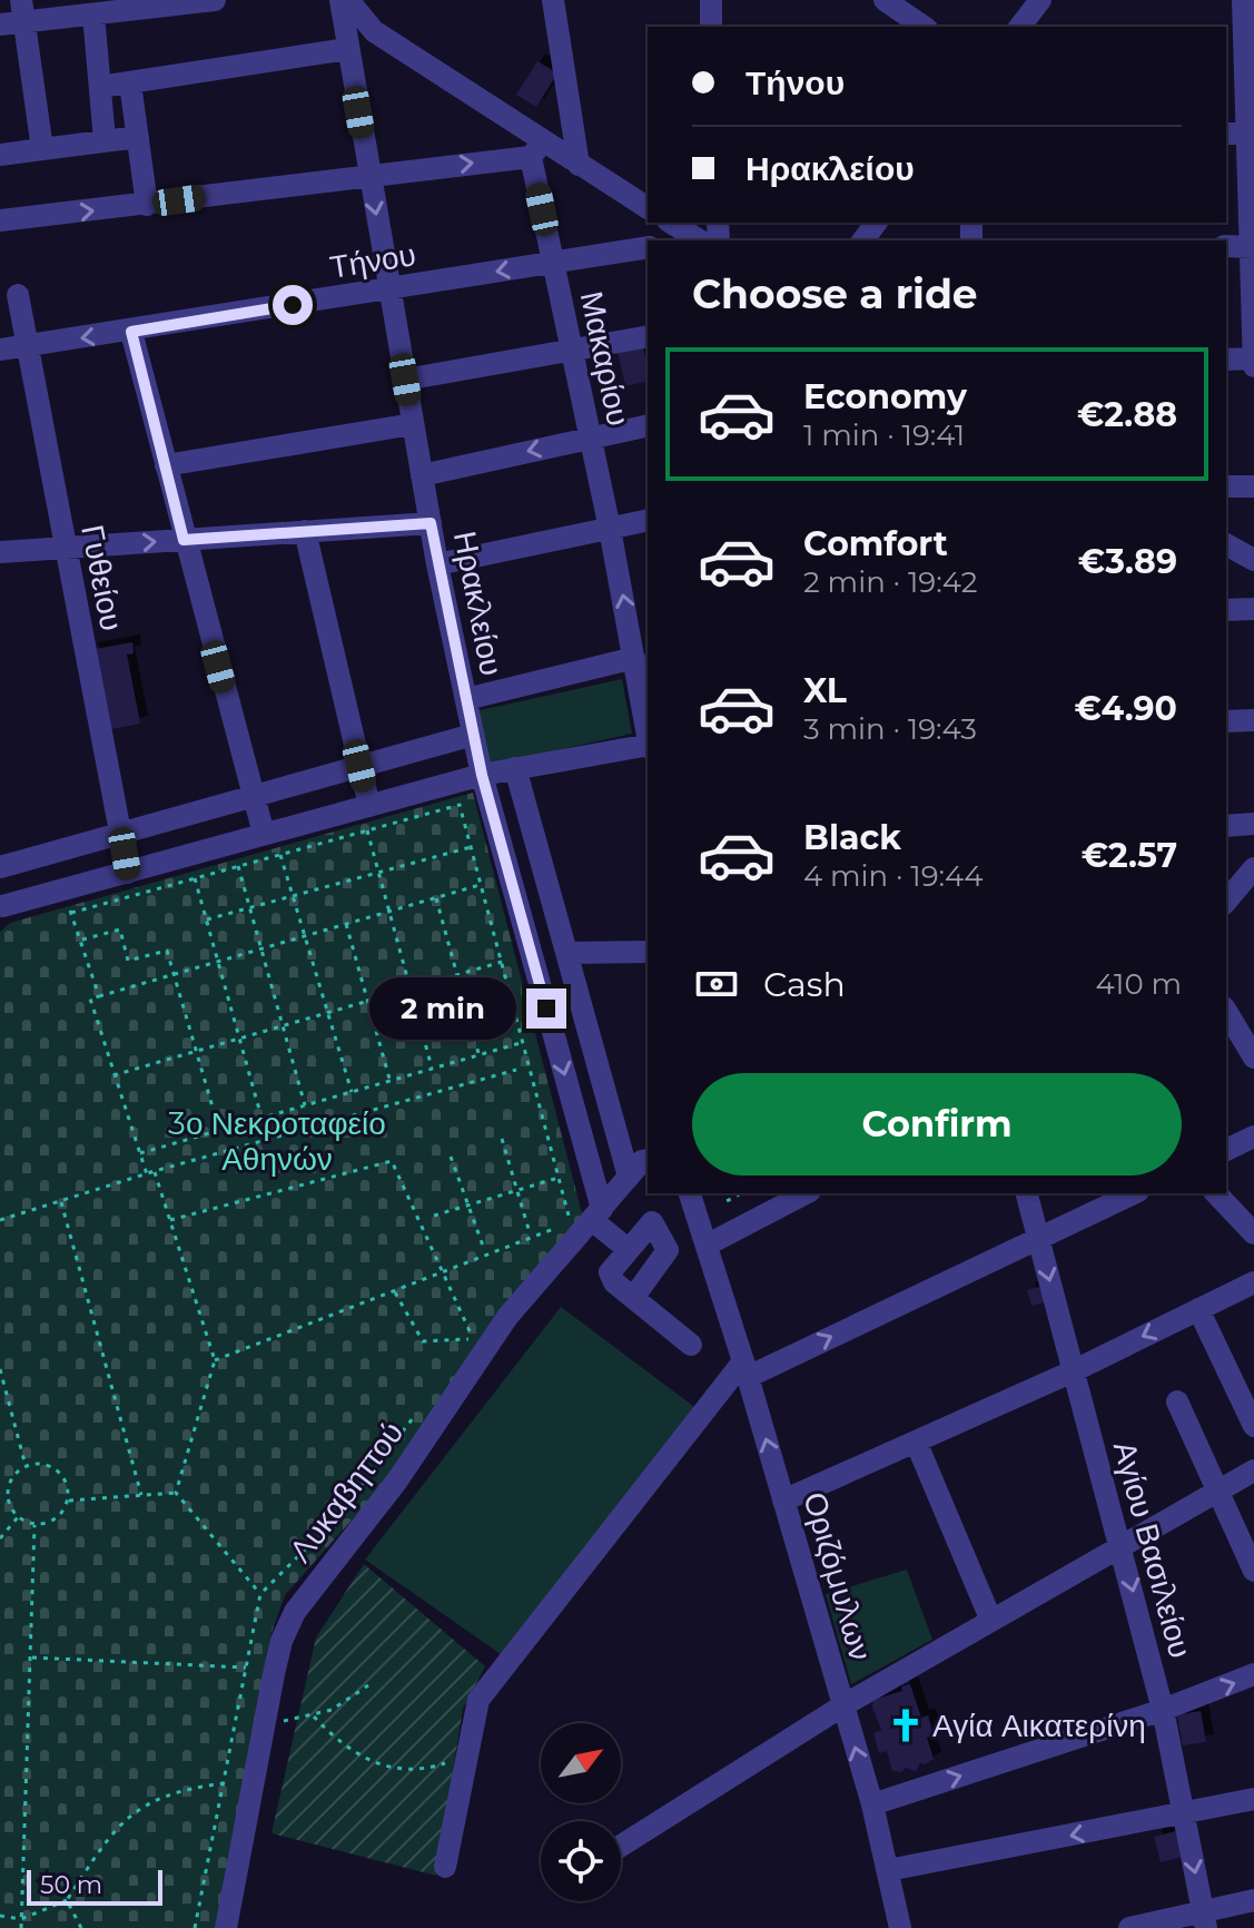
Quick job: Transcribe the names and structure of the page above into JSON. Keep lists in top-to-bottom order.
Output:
{
  "streets": {
    "street": [
      "Τήνου",
      "Μακαρίου",
      "Γυθείου",
      "Ηρακλείου",
      "Λυκαβηττού",
      "Αγίου Βασιλείου",
      "Οριζόμυλων"
    ]
  },
  "crossings": [
    ["Τήνου", "Μακαρίου"],
    ["Τήνου", "Γυθείου"],
    ["Τήνου", "Ηρακλείου"],
    ["Ηρακλείου", "Λυκαβηττού"]
  ],
  "parks": ["3ο Νεκροταφείο Αθηνών"],
  "places": {
    "church": ["Αγία Αικατερίνη"]
  },
  "scale_bar": "50 m",
  "north": "top right",
  "page": {
    "banner": ["Τήνου", "Ηρακλείου"],
    "heading": "Choose a ride",
    "list": [
      {
        "name": "Economy",
        "note": "1 min · 19:41",
        "value": "€2.88"
      },
      {
        "name": "Comfort",
        "note": "2 min · 19:42",
        "value": "€3.89"
      },
      {
        "name": "XL",
        "note": "3 min · 19:43",
        "value": "€4.90"
      },
      {
        "name": "Black",
        "note": "4 min · 19:44",
        "value": "€2.57"
      }
    ],
    "pay": ["Cash", "410 m"],
    "bubble": "2 min",
    "buttons": "Confirm",
    "scale": "50 m"
  }
}
